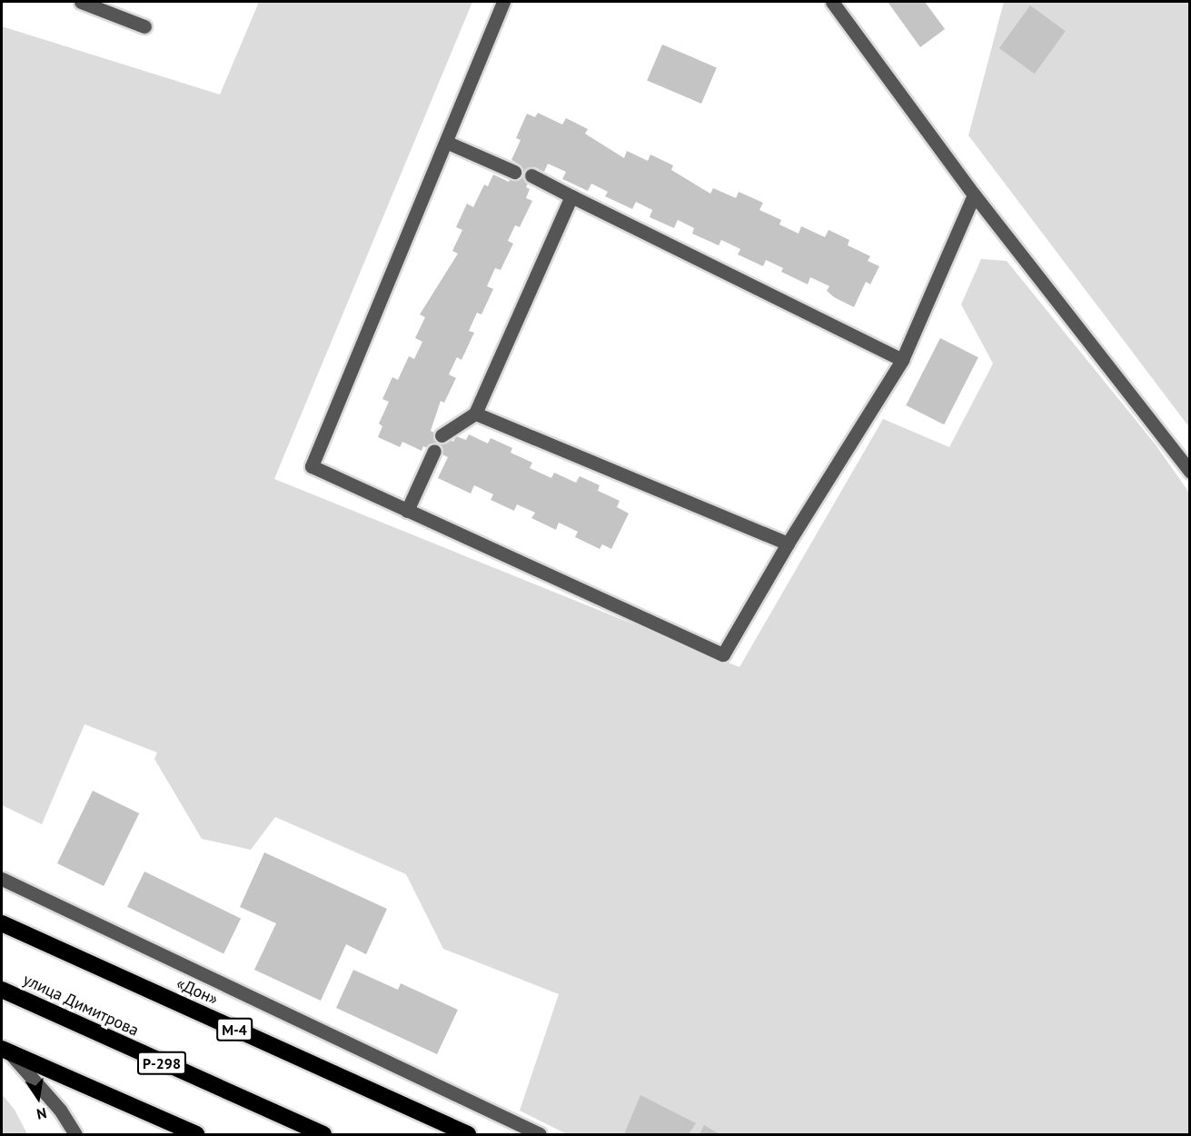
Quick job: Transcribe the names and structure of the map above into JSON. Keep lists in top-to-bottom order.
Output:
{
  "streets": {
    "highway": [
      "«Дон»",
      "улица Димитрова",
      "М-4",
      "Р-298"
    ]
  },
  "north": "bottom"
}
